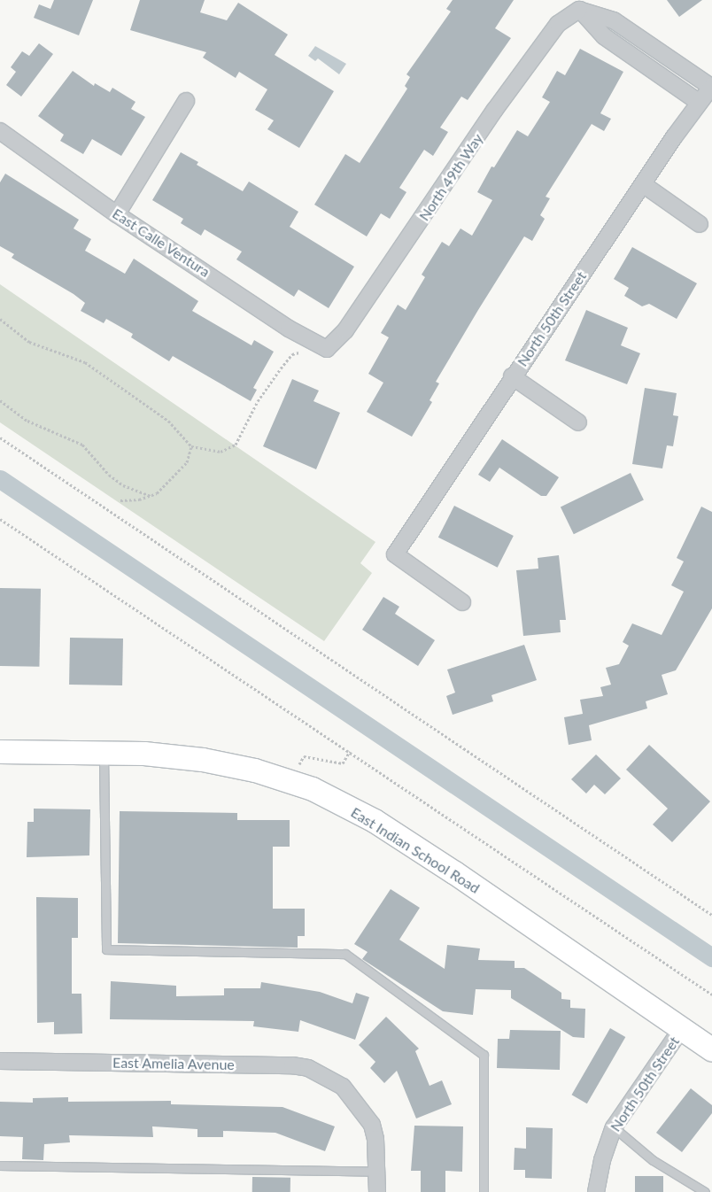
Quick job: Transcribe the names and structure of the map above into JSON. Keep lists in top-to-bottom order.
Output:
{
  "streets": {
    "main road": ["East Indian School Road"],
    "street": [
      "North 49th Way",
      "East Calle Ventura",
      "North 50th Street",
      "East Amelia Avenue"
    ]
  },
  "crossings": [
    ["North 49th Way", "East Calle Ventura"],
    ["North 50th Street", "East Indian School Road"]
  ]
}
